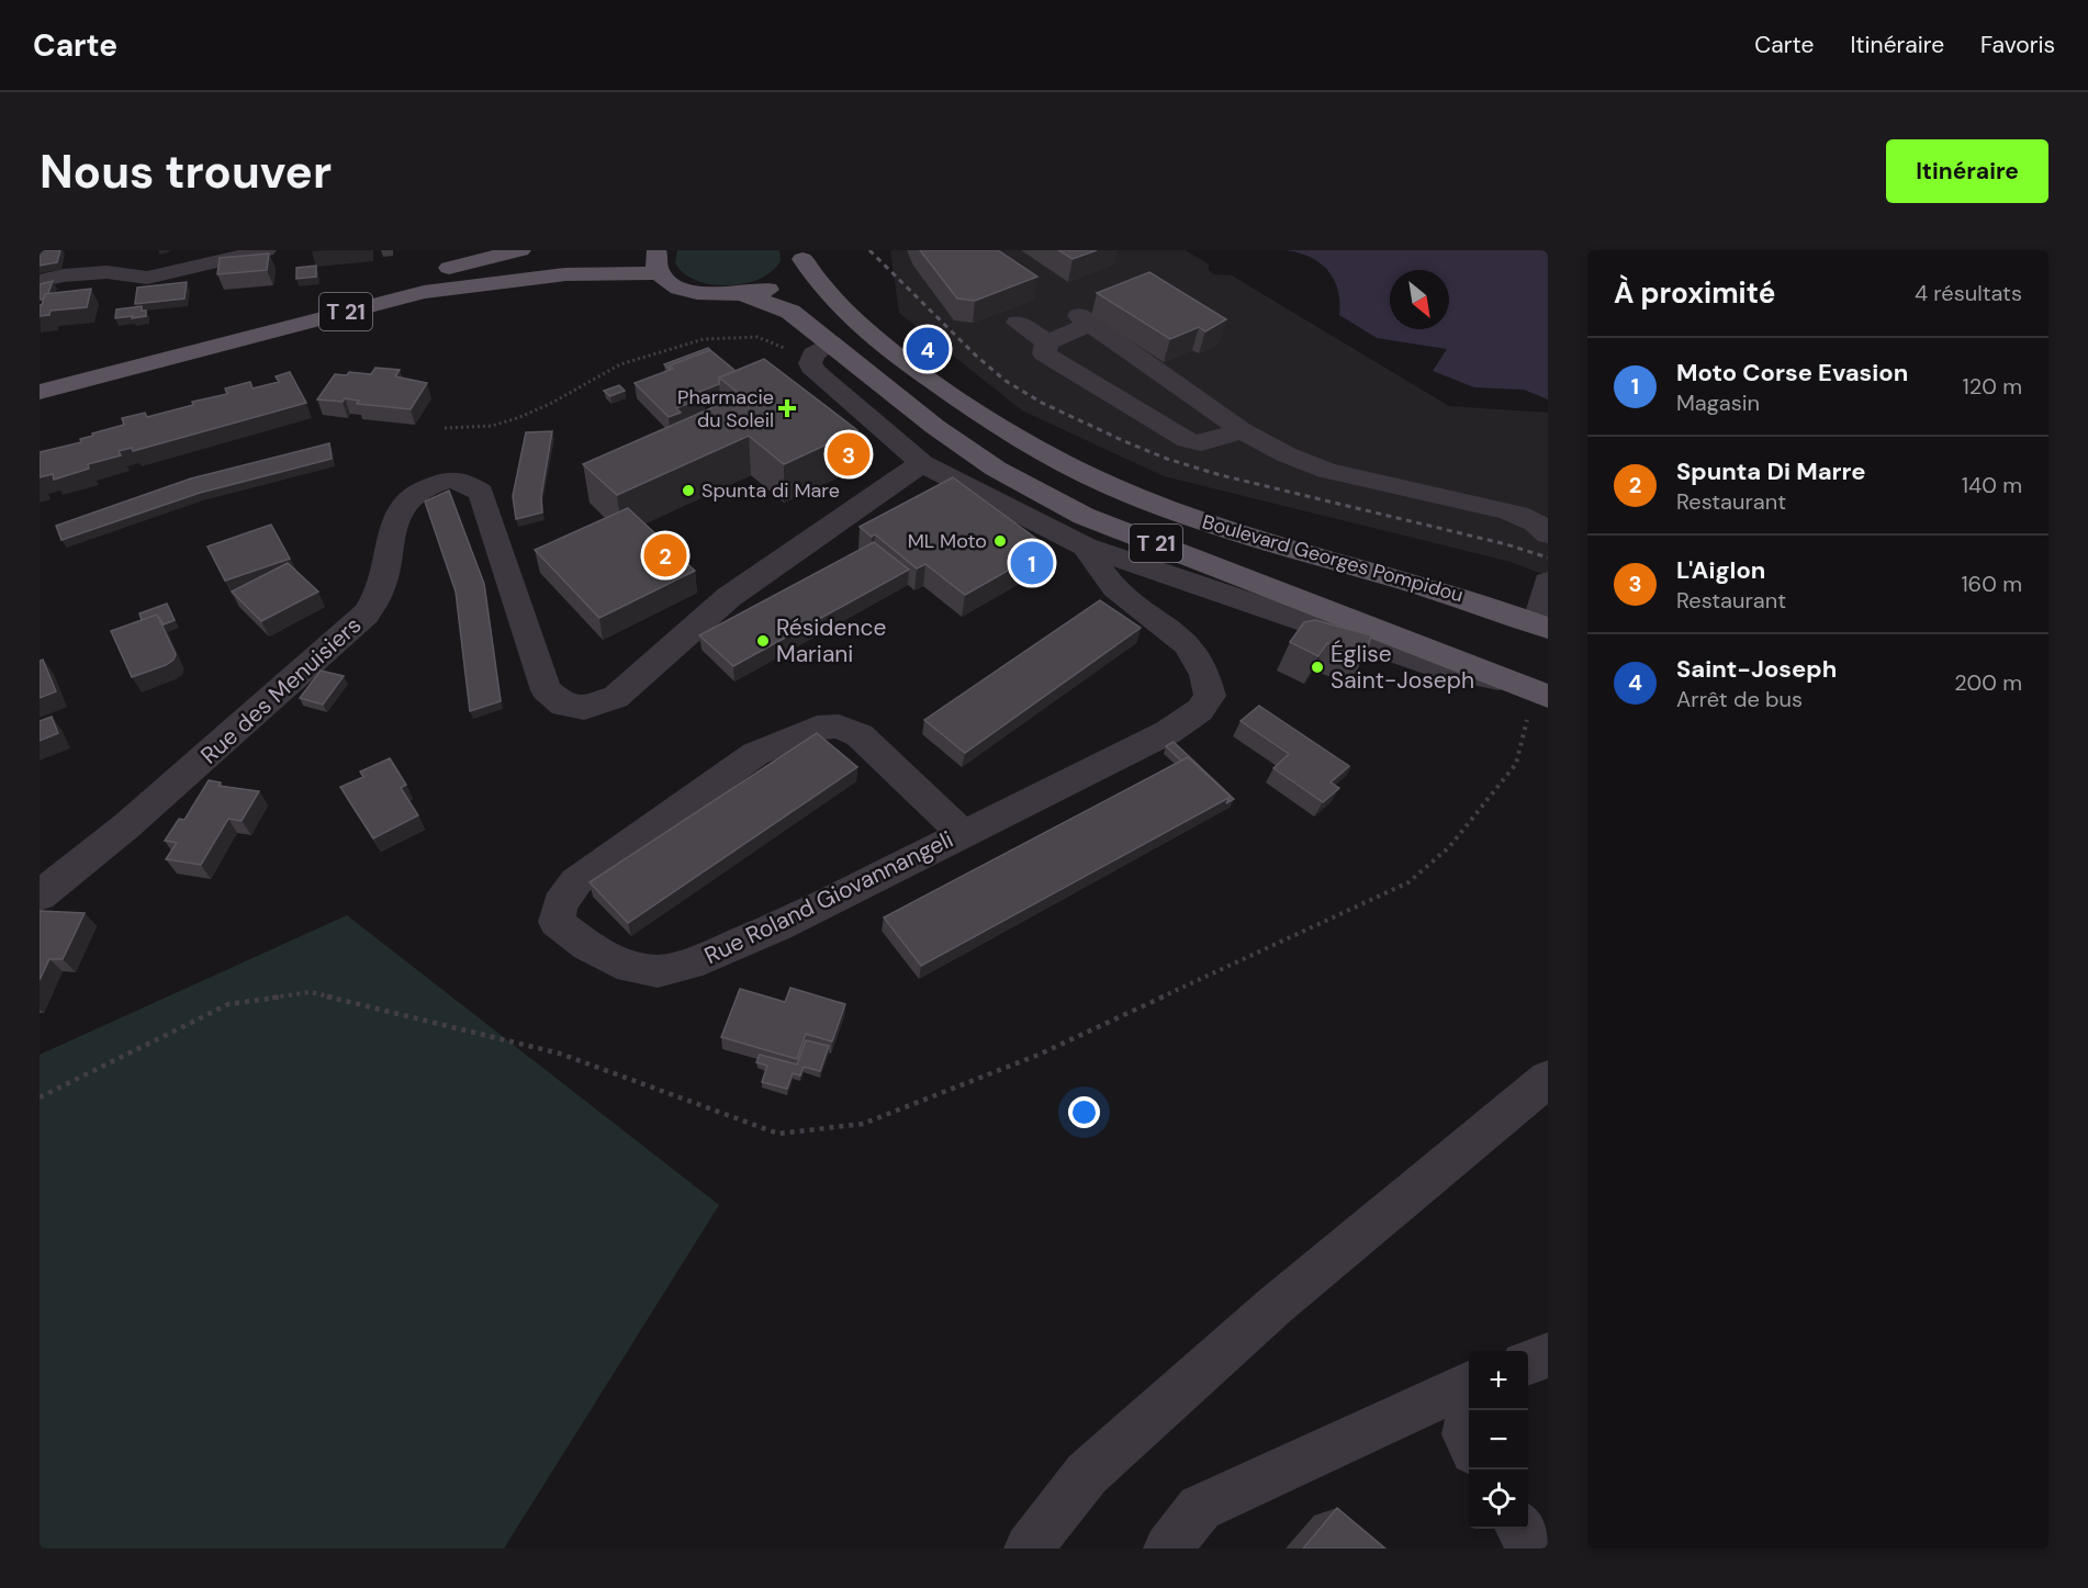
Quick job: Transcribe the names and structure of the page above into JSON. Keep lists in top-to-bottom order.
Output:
{
  "streets": {
    "main road": ["T 21", "Boulevard Georges Pompidou"],
    "street": ["Rue des Menuisiers", "Rue Roland Giovannangeli"]
  },
  "places": {
    "health": ["Pharmacie du Soleil"],
    "other": [
      "Spunta di Mare",
      "ML Moto",
      "Résidence Mariani",
      "Église Saint-Joseph"
    ]
  },
  "north": "bottom right",
  "page": {
    "header": "Carte",
    "nav": ["Carte", "Itinéraire", "Favoris"],
    "buttons": "Itinéraire",
    "title": "Nous trouver",
    "heading": ["À proximité", "4 résultats"],
    "pins": [
      "4",
      "3",
      "2",
      "1"
    ],
    "list": [
      {
        "mark": "1",
        "name": "Moto Corse Evasion",
        "note": "Magasin",
        "value": "120 m"
      },
      {
        "mark": "2",
        "name": "Spunta Di Marre",
        "note": "Restaurant",
        "value": "140 m"
      },
      {
        "mark": "3",
        "name": "L'Aiglon",
        "note": "Restaurant",
        "value": "160 m"
      },
      {
        "mark": "4",
        "name": "Saint-Joseph",
        "note": "Arrêt de bus",
        "value": "200 m"
      }
    ],
    "map_buttons": ["+", "−"]
  }
}
